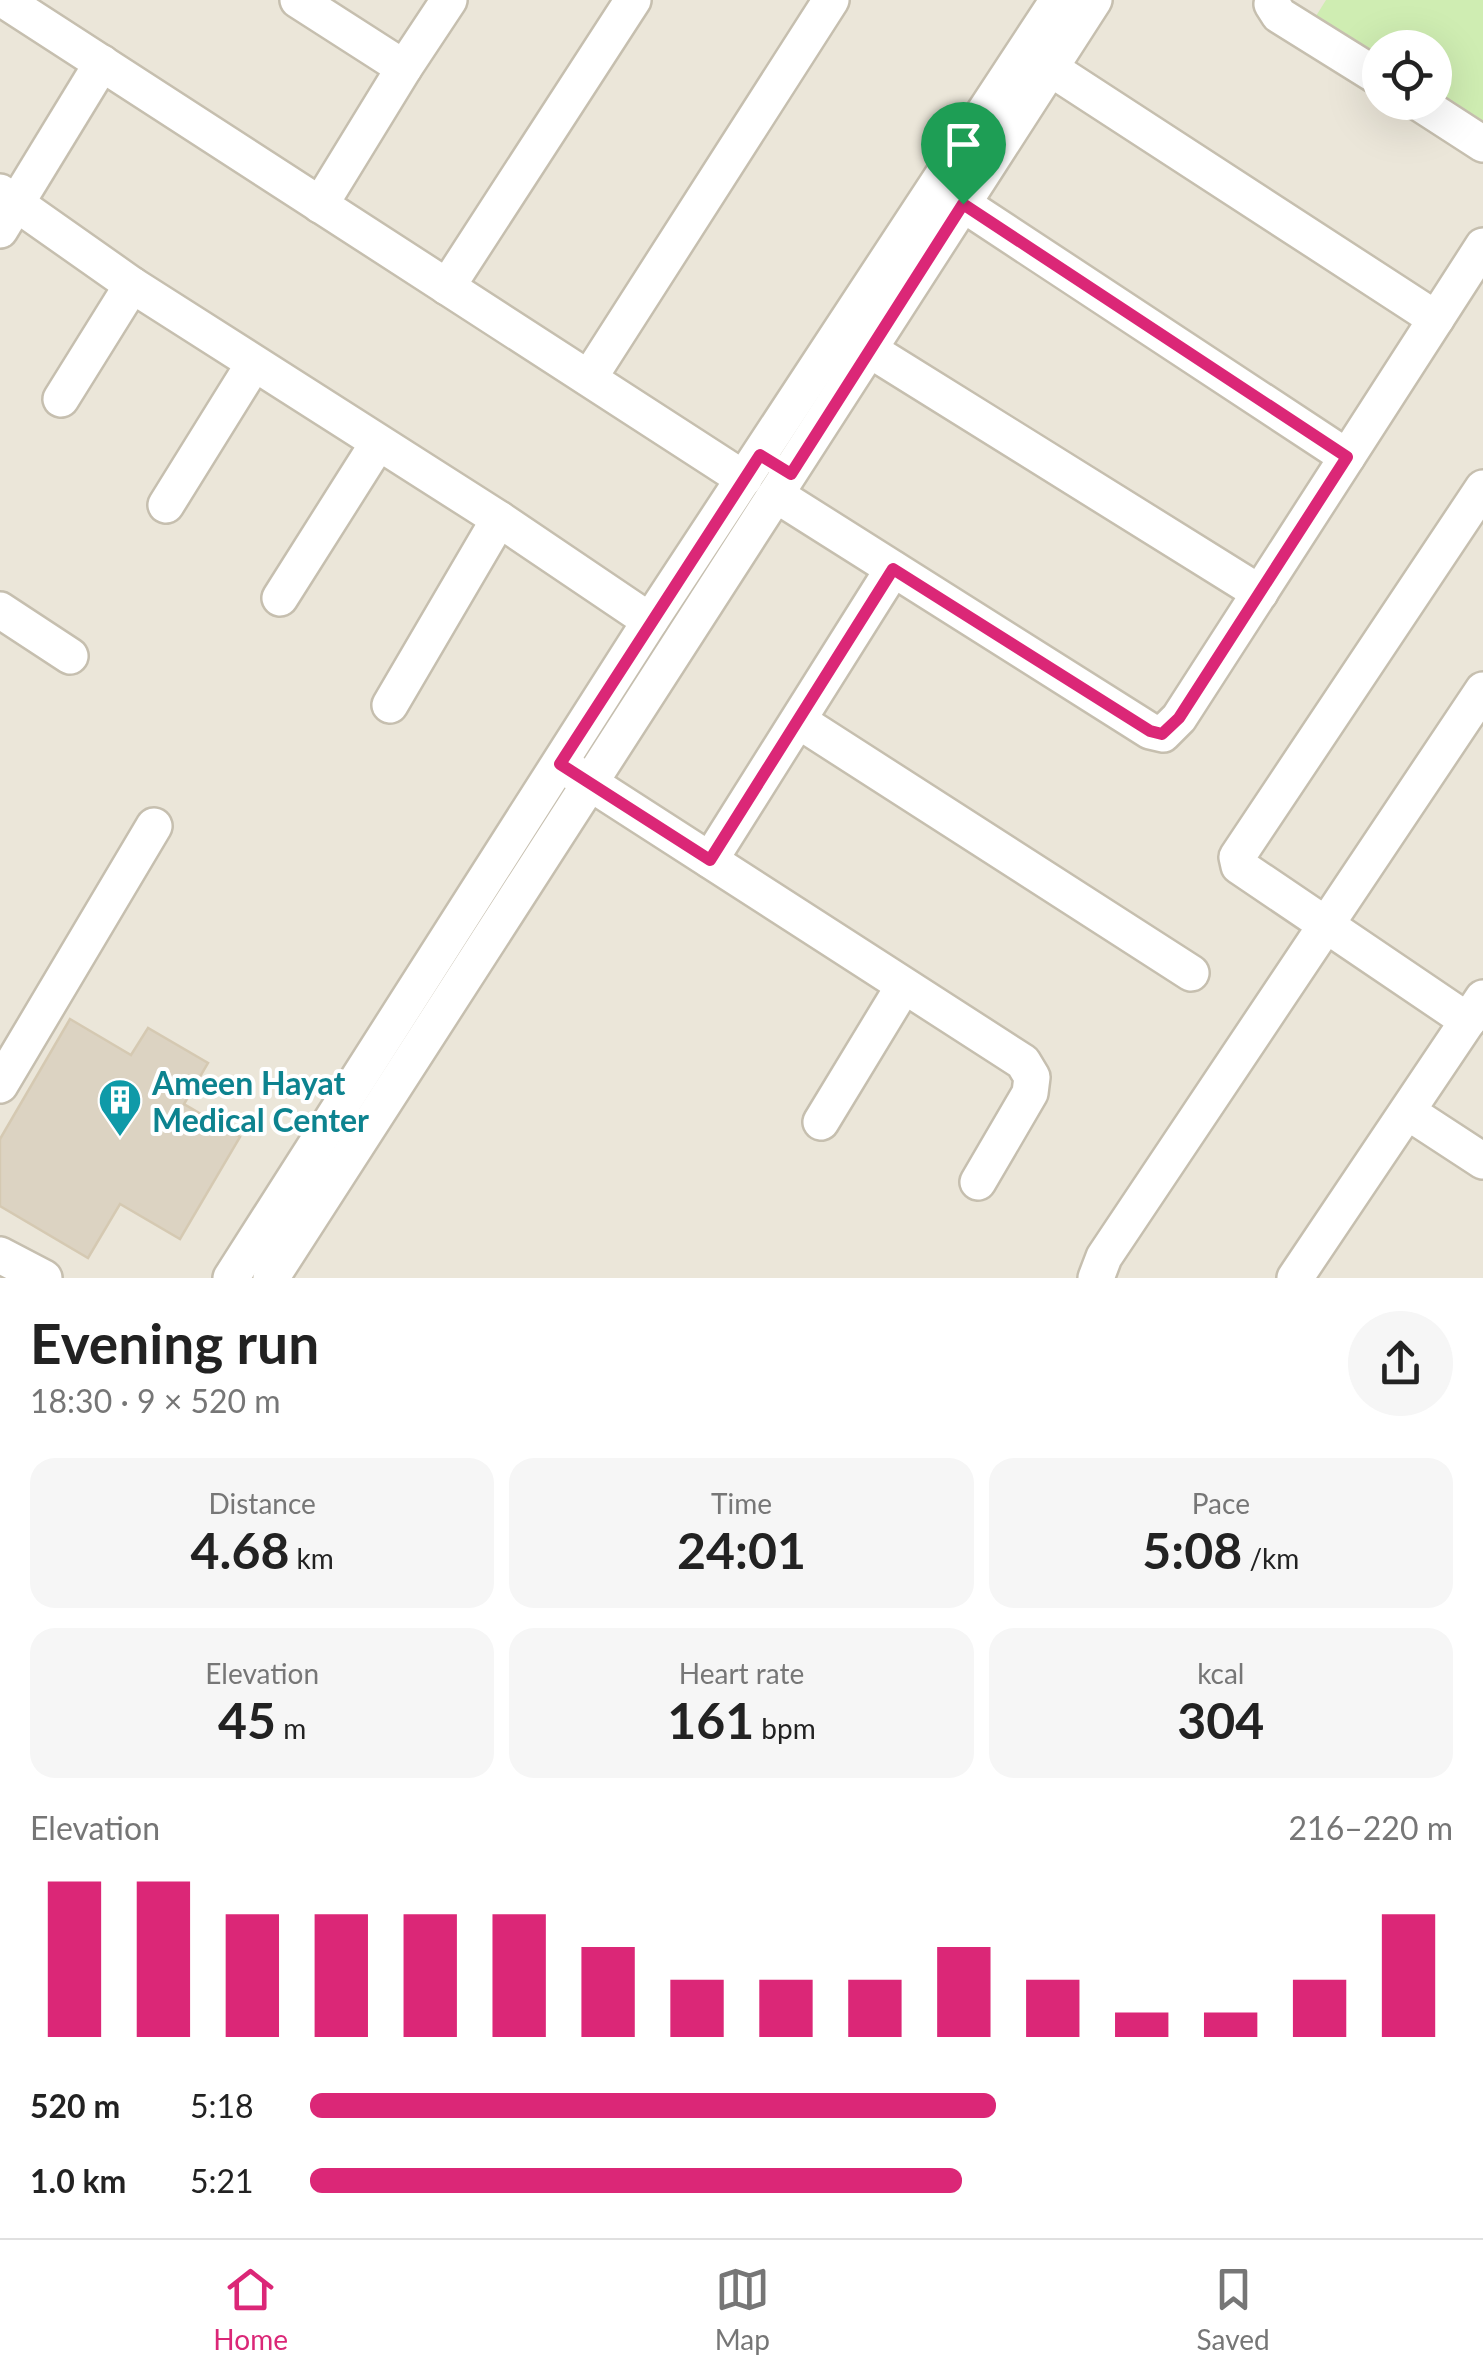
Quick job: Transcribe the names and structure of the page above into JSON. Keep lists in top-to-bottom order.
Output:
{
  "places": {
    "building": ["Ameen Hayat Medical Center"]
  },
  "page": {
    "heading": ["Evening run", "18:30 · 9 × 520 m"],
    "stats": [
      ["Distance", "4.68 km"],
      ["Time", "24:01"],
      ["Pace", "5:08 /km"],
      ["Elevation", "45 m"],
      ["Heart rate", "161 bpm"],
      ["kcal", "304"]
    ],
    "chart": ["Elevation", "216–220 m"],
    "list": [
      {
        "name": "520 m",
        "note": "5:18"
      },
      {
        "name": "1.0 km",
        "note": "5:21"
      }
    ],
    "tabs": ["Home", "Map", "Saved"]
  }
}
